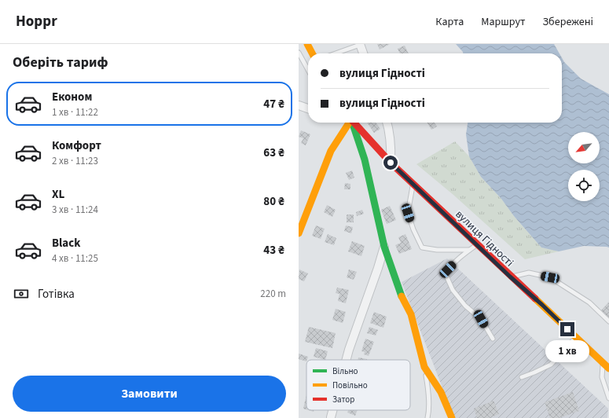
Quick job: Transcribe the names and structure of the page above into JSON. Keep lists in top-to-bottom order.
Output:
{
  "streets": {
    "street": ["вулиця Гідності"]
  },
  "legend": ["Вільно", "Повільно", "Затор"],
  "north": "bottom left",
  "page": {
    "header": "Hoppr",
    "nav": ["Карта", "Маршрут", "Збережені"],
    "heading": "Оберіть тариф",
    "banner": ["вулиця Гідності", "вулиця Гідності"],
    "list": [
      {
        "name": "Економ",
        "note": "1 хв · 11:22",
        "value": "47 ₴"
      },
      {
        "name": "Комфорт",
        "note": "2 хв · 11:23",
        "value": "63 ₴"
      },
      {
        "name": "XL",
        "note": "3 хв · 11:24",
        "value": "80 ₴"
      },
      {
        "name": "Black",
        "note": "4 хв · 11:25",
        "value": "43 ₴"
      }
    ],
    "pay": ["Готівка", "220 m"],
    "bubble": "1 хв",
    "buttons": "Замовити"
  }
}
